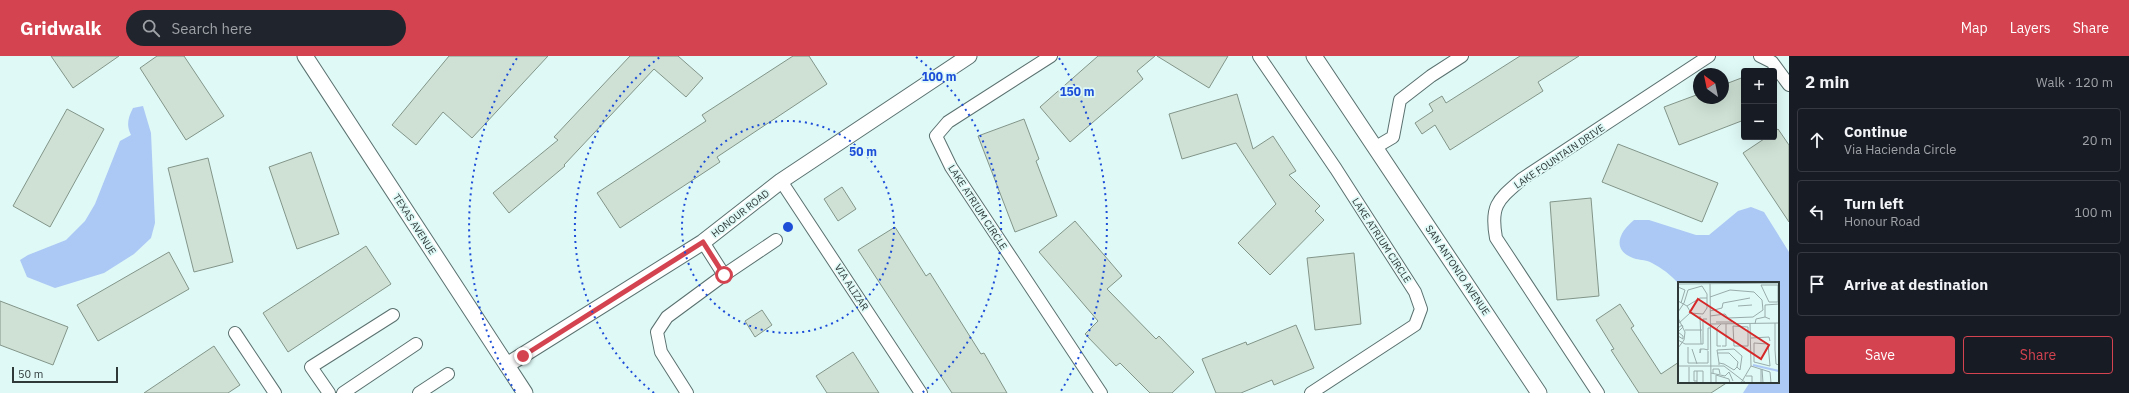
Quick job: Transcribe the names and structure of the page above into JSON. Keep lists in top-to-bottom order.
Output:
{
  "streets": {
    "street": [
      "LAKE FOUNTAIN DRIVE",
      "LAKE ATRIUM CIRCLE",
      "HONOUR ROAD",
      "TEXAS AVENUE",
      "SAN ANTONIO AVENUE",
      "VIA ALIZAR"
    ]
  },
  "crossings": [
    ["HONOUR ROAD", "TEXAS AVENUE"],
    ["HONOUR ROAD", "VIA ALIZAR"]
  ],
  "scale_bar": "50 m",
  "north": "top left",
  "page": {
    "header": "Gridwalk",
    "search": "Search here",
    "nav": ["Map", "Layers", "Share"],
    "heading": ["2 min", "Walk · 120 m"],
    "map_buttons": ["+", "−"],
    "list": [
      ["Continue", "Via Hacienda Circle", "20 m"],
      ["Turn left", "Honour Road", "100 m"],
      "Arrive at destination"
    ],
    "buttons": ["Save", "Share"],
    "scale": "50 m"
  },
  "rings": ["100 m", "150 m", "50 m"]
}
